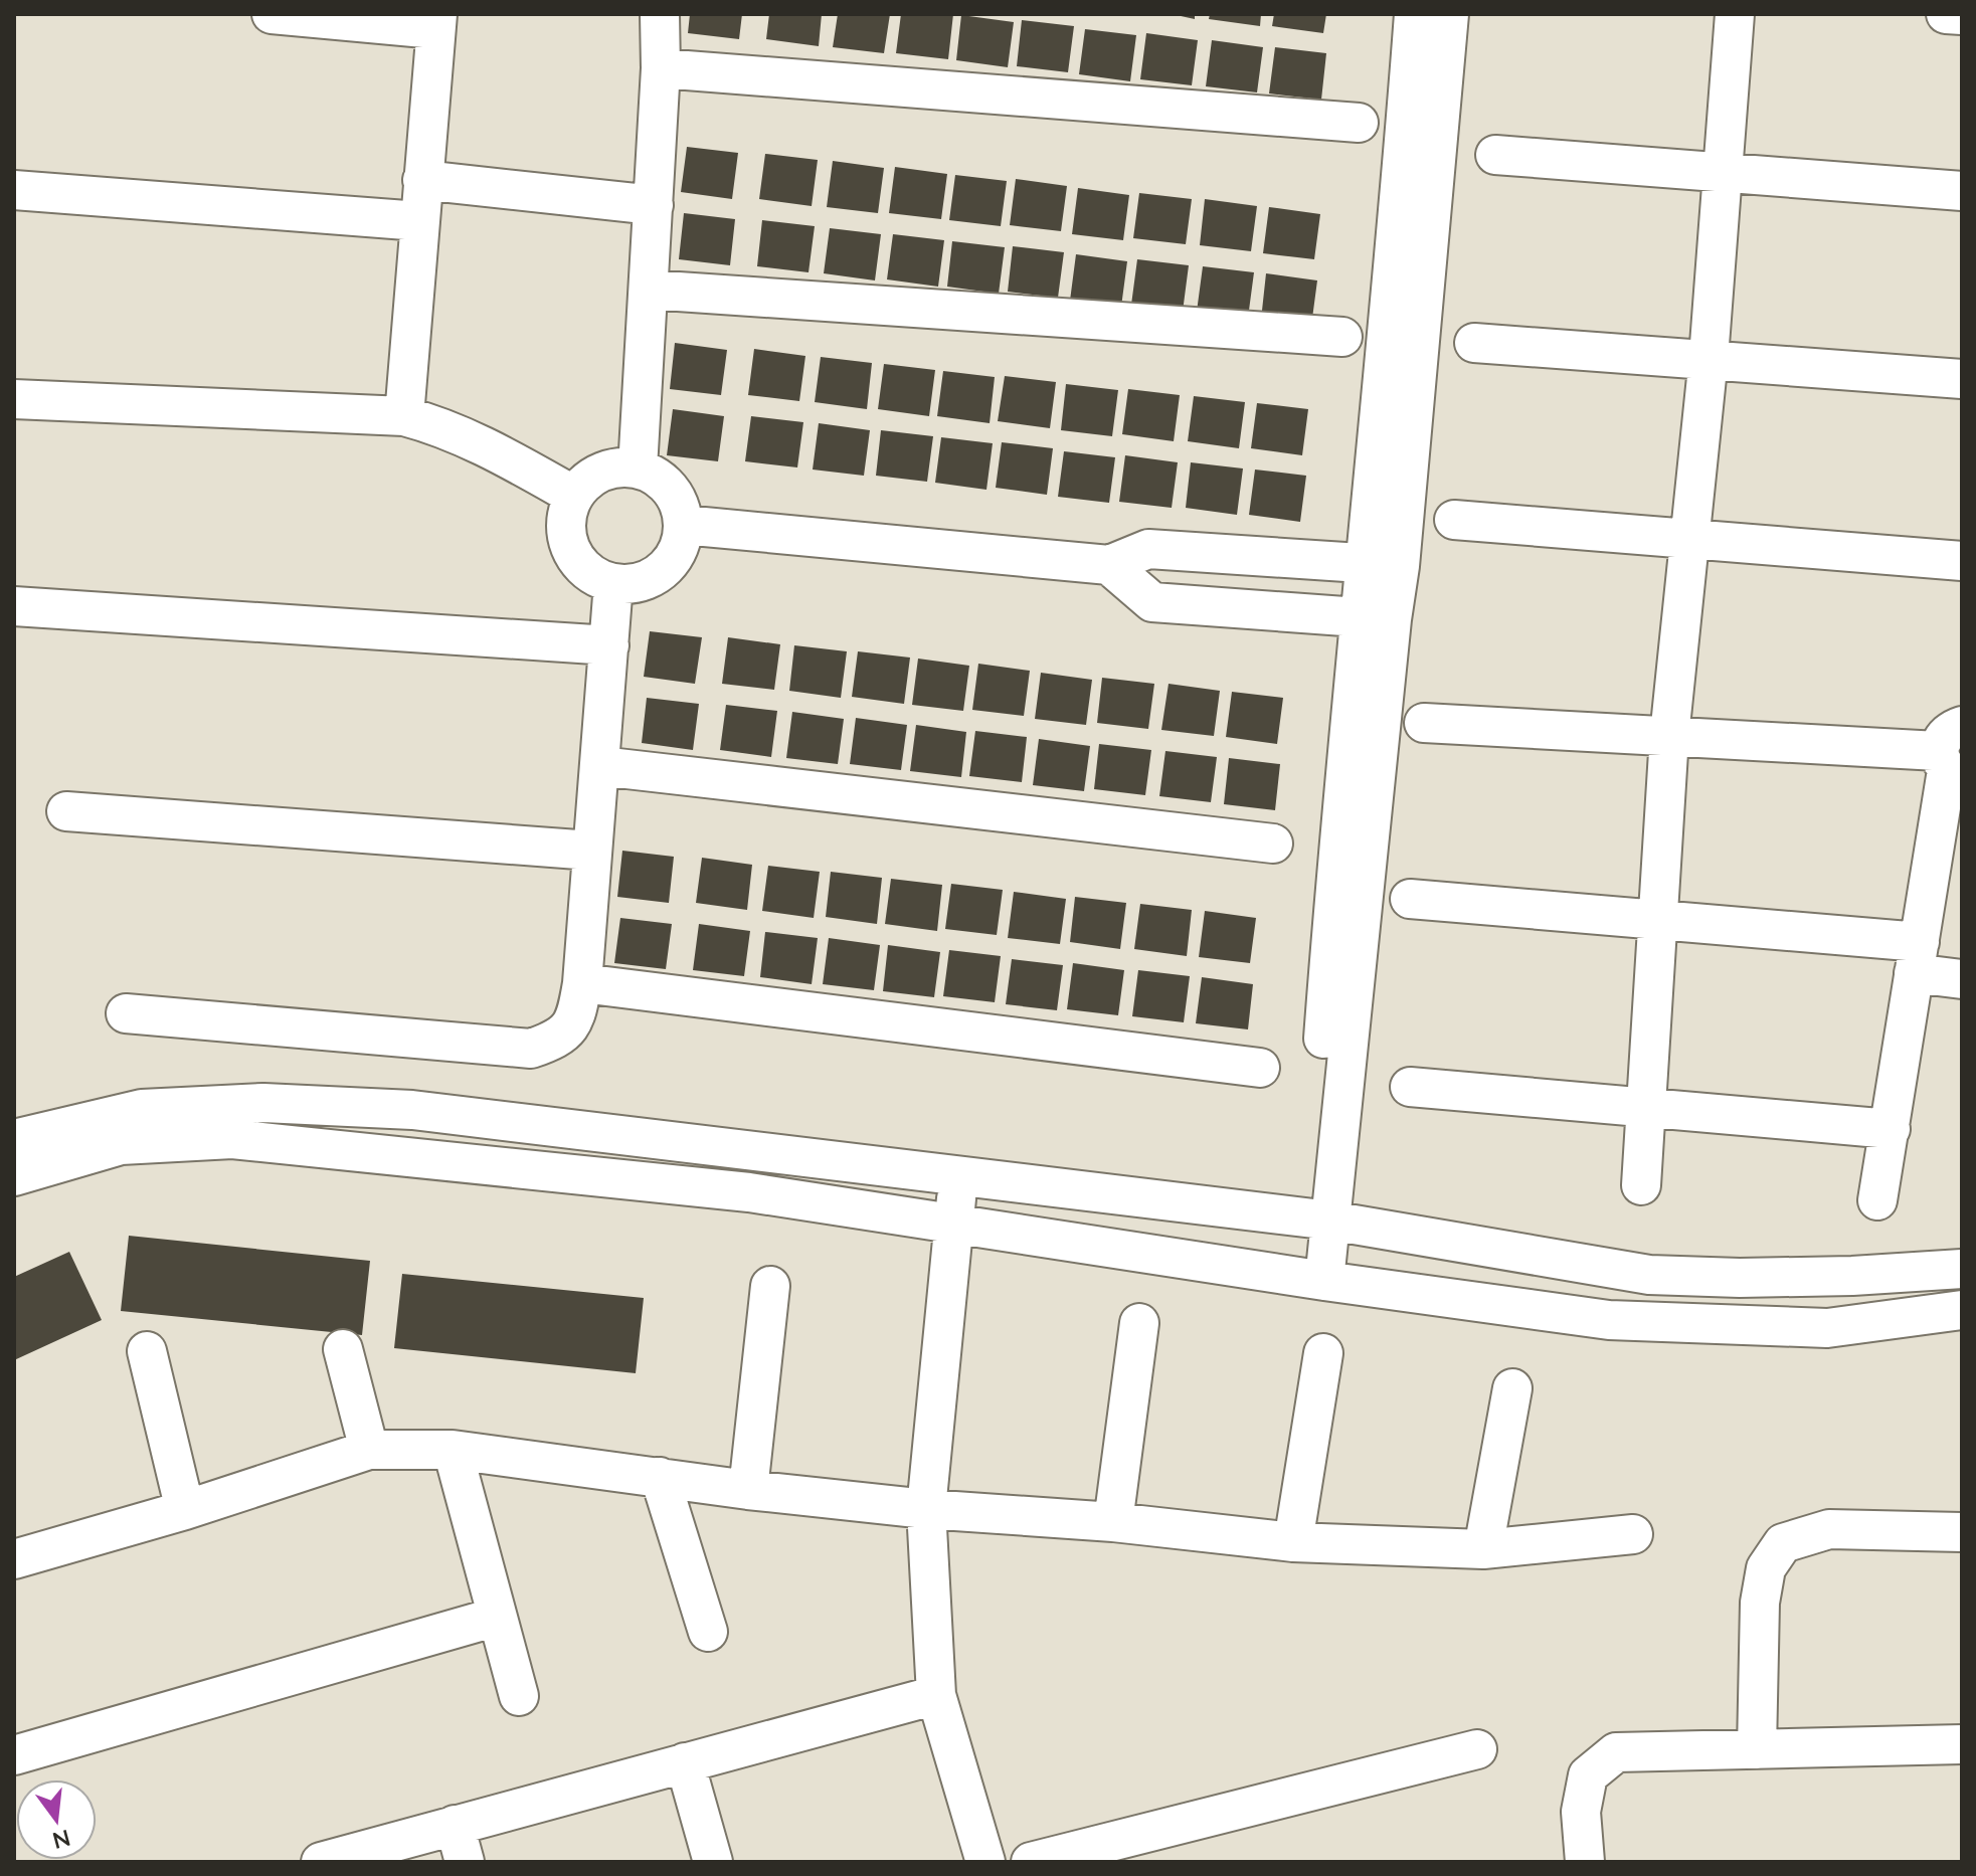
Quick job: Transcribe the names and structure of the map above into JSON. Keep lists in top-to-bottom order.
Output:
{
  "north": "bottom"
}
